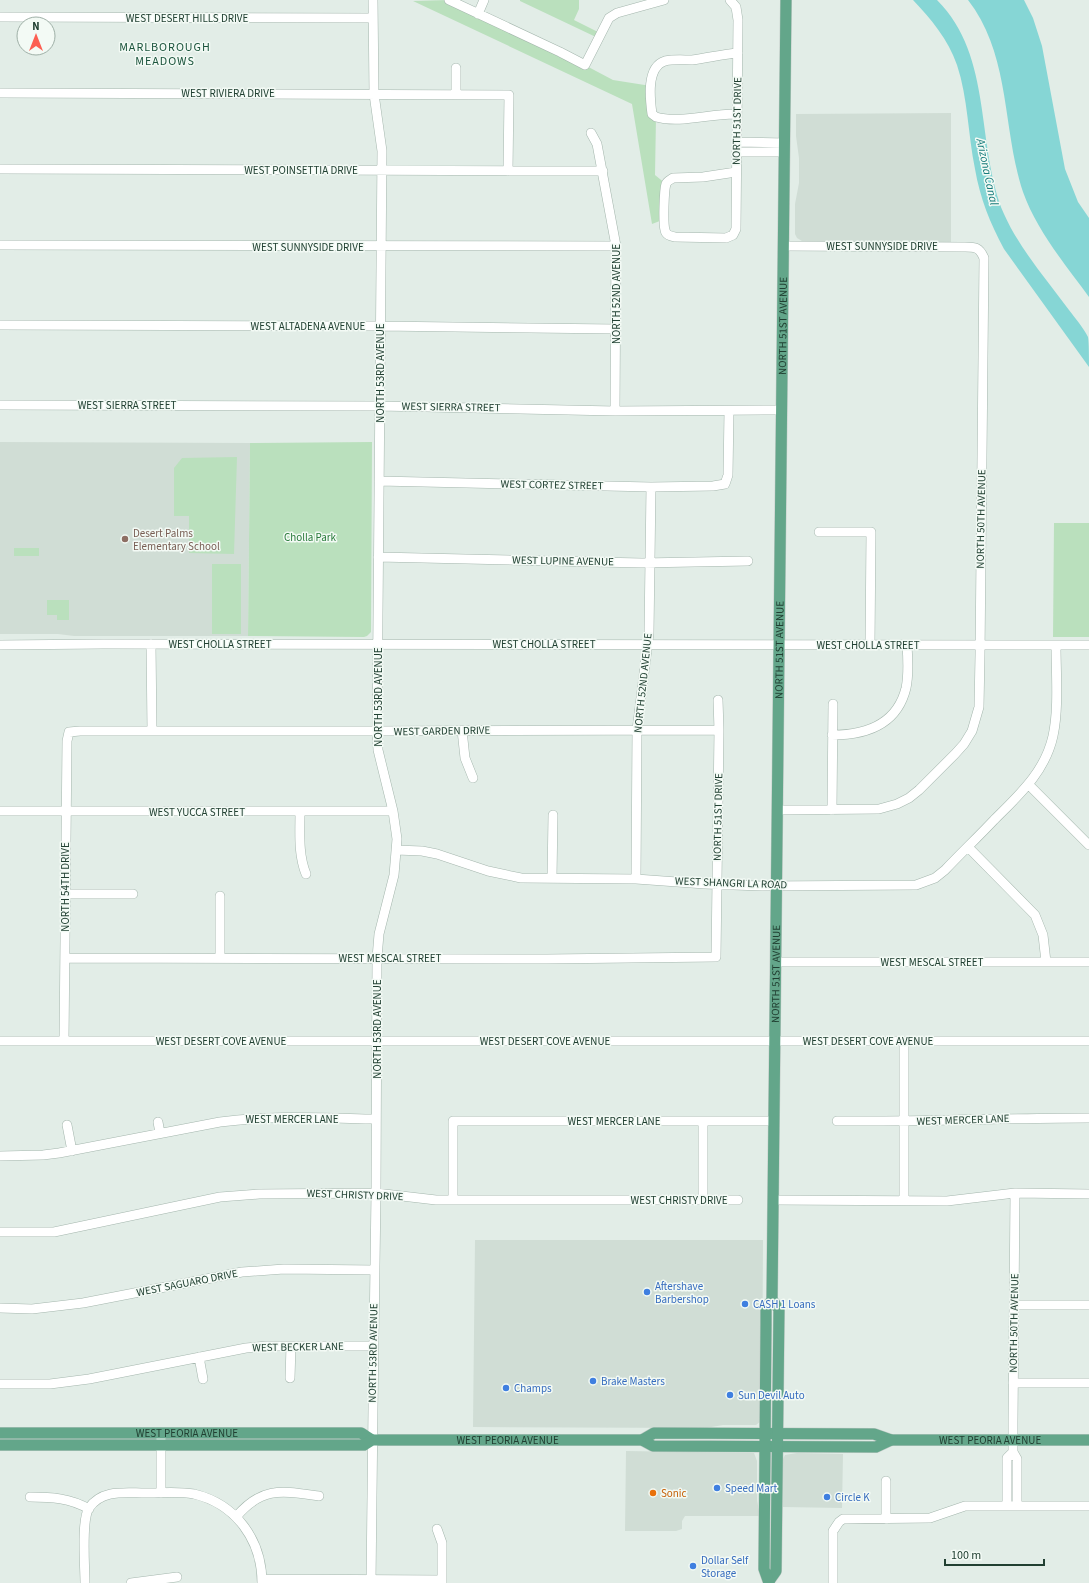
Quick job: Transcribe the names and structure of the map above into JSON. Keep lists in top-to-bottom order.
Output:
{
  "streets": {
    "main road": ["NORTH 51ST AVENUE", "WEST PEORIA AVENUE"],
    "street": [
      "WEST DESERT HILLS DRIVE",
      "WEST RIVIERA DRIVE",
      "NORTH 51ST DRIVE",
      "WEST POINSETTIA DRIVE",
      "WEST SUNNYSIDE DRIVE",
      "NORTH 52ND AVENUE",
      "WEST ALTADENA AVENUE",
      "NORTH 53RD AVENUE",
      "WEST SIERRA STREET",
      "WEST CORTEZ STREET",
      "NORTH 50TH AVENUE",
      "WEST LUPINE AVENUE",
      "WEST CHOLLA STREET",
      "WEST GARDEN DRIVE",
      "WEST YUCCA STREET",
      "WEST SHANGRI LA ROAD",
      "NORTH 54TH DRIVE",
      "WEST MESCAL STREET",
      "WEST DESERT COVE AVENUE",
      "WEST MERCER LANE",
      "WEST CHRISTY DRIVE",
      "WEST SAGUARO DRIVE",
      "WEST BECKER LANE"
    ]
  },
  "crossings": [
    ["WEST DESERT HILLS DRIVE", "NORTH 53RD AVENUE"],
    ["WEST RIVIERA DRIVE", "WEST POINSETTIA DRIVE"],
    ["WEST RIVIERA DRIVE", "NORTH 53RD AVENUE"],
    ["NORTH 51ST DRIVE", "WEST GARDEN DRIVE"],
    ["NORTH 51ST DRIVE", "WEST SHANGRI LA ROAD"],
    ["NORTH 51ST DRIVE", "WEST MESCAL STREET"],
    ["WEST POINSETTIA DRIVE", "NORTH 52ND AVENUE"],
    ["WEST POINSETTIA DRIVE", "NORTH 53RD AVENUE"],
    ["WEST SUNNYSIDE DRIVE", "NORTH 52ND AVENUE"],
    ["WEST SUNNYSIDE DRIVE", "NORTH 51ST AVENUE"],
    ["WEST SUNNYSIDE DRIVE", "NORTH 53RD AVENUE"],
    ["WEST SUNNYSIDE DRIVE", "NORTH 50TH AVENUE"],
    ["NORTH 52ND AVENUE", "WEST ALTADENA AVENUE"],
    ["NORTH 52ND AVENUE", "WEST SIERRA STREET"],
    ["NORTH 52ND AVENUE", "WEST CORTEZ STREET"],
    ["NORTH 52ND AVENUE", "WEST LUPINE AVENUE"],
    ["NORTH 52ND AVENUE", "WEST CHOLLA STREET"],
    ["NORTH 52ND AVENUE", "WEST GARDEN DRIVE"],
    ["NORTH 52ND AVENUE", "WEST SHANGRI LA ROAD"],
    ["WEST ALTADENA AVENUE", "NORTH 53RD AVENUE"],
    ["NORTH 51ST AVENUE", "WEST SIERRA STREET"],
    ["NORTH 51ST AVENUE", "WEST CHOLLA STREET"],
    ["NORTH 51ST AVENUE", "WEST SHANGRI LA ROAD"],
    ["NORTH 51ST AVENUE", "WEST MESCAL STREET"],
    ["NORTH 51ST AVENUE", "WEST DESERT COVE AVENUE"],
    ["NORTH 51ST AVENUE", "WEST MERCER LANE"],
    ["NORTH 51ST AVENUE", "WEST PEORIA AVENUE"],
    ["NORTH 53RD AVENUE", "WEST SIERRA STREET"],
    ["NORTH 53RD AVENUE", "WEST CORTEZ STREET"],
    ["NORTH 53RD AVENUE", "WEST LUPINE AVENUE"],
    ["NORTH 53RD AVENUE", "WEST CHOLLA STREET"],
    ["NORTH 53RD AVENUE", "WEST GARDEN DRIVE"],
    ["NORTH 53RD AVENUE", "WEST YUCCA STREET"],
    ["NORTH 53RD AVENUE", "WEST SHANGRI LA ROAD"],
    ["NORTH 53RD AVENUE", "WEST MESCAL STREET"],
    ["NORTH 53RD AVENUE", "WEST DESERT COVE AVENUE"],
    ["NORTH 53RD AVENUE", "WEST MERCER LANE"],
    ["NORTH 53RD AVENUE", "WEST CHRISTY DRIVE"],
    ["NORTH 53RD AVENUE", "WEST SAGUARO DRIVE"],
    ["NORTH 53RD AVENUE", "WEST BECKER LANE"],
    ["NORTH 53RD AVENUE", "WEST PEORIA AVENUE"],
    ["WEST SIERRA STREET", "WEST CORTEZ STREET"],
    ["NORTH 50TH AVENUE", "WEST CHOLLA STREET"],
    ["NORTH 50TH AVENUE", "WEST PEORIA AVENUE"],
    ["WEST CHOLLA STREET", "WEST SHANGRI LA ROAD"],
    ["WEST GARDEN DRIVE", "NORTH 54TH DRIVE"],
    ["WEST YUCCA STREET", "NORTH 54TH DRIVE"],
    ["NORTH 54TH DRIVE", "WEST MESCAL STREET"],
    ["NORTH 54TH DRIVE", "WEST DESERT COVE AVENUE"],
    ["WEST MERCER LANE", "WEST CHRISTY DRIVE"]
  ],
  "districts": ["MARLBOROUGH MEADOWS"],
  "water": ["Arizona Canal"],
  "parks": ["Cholla Park"],
  "places": [
    "Desert Palms Elementary School",
    "Aftershave Barbershop",
    "CASH 1 Loans",
    "Brake Masters",
    "Champs",
    "Sun Devil Auto",
    "Speed Mart",
    "Sonic",
    "Circle K",
    "Dollar Self Storage"
  ],
  "scale_bar": "100 m",
  "north": "top"
}
